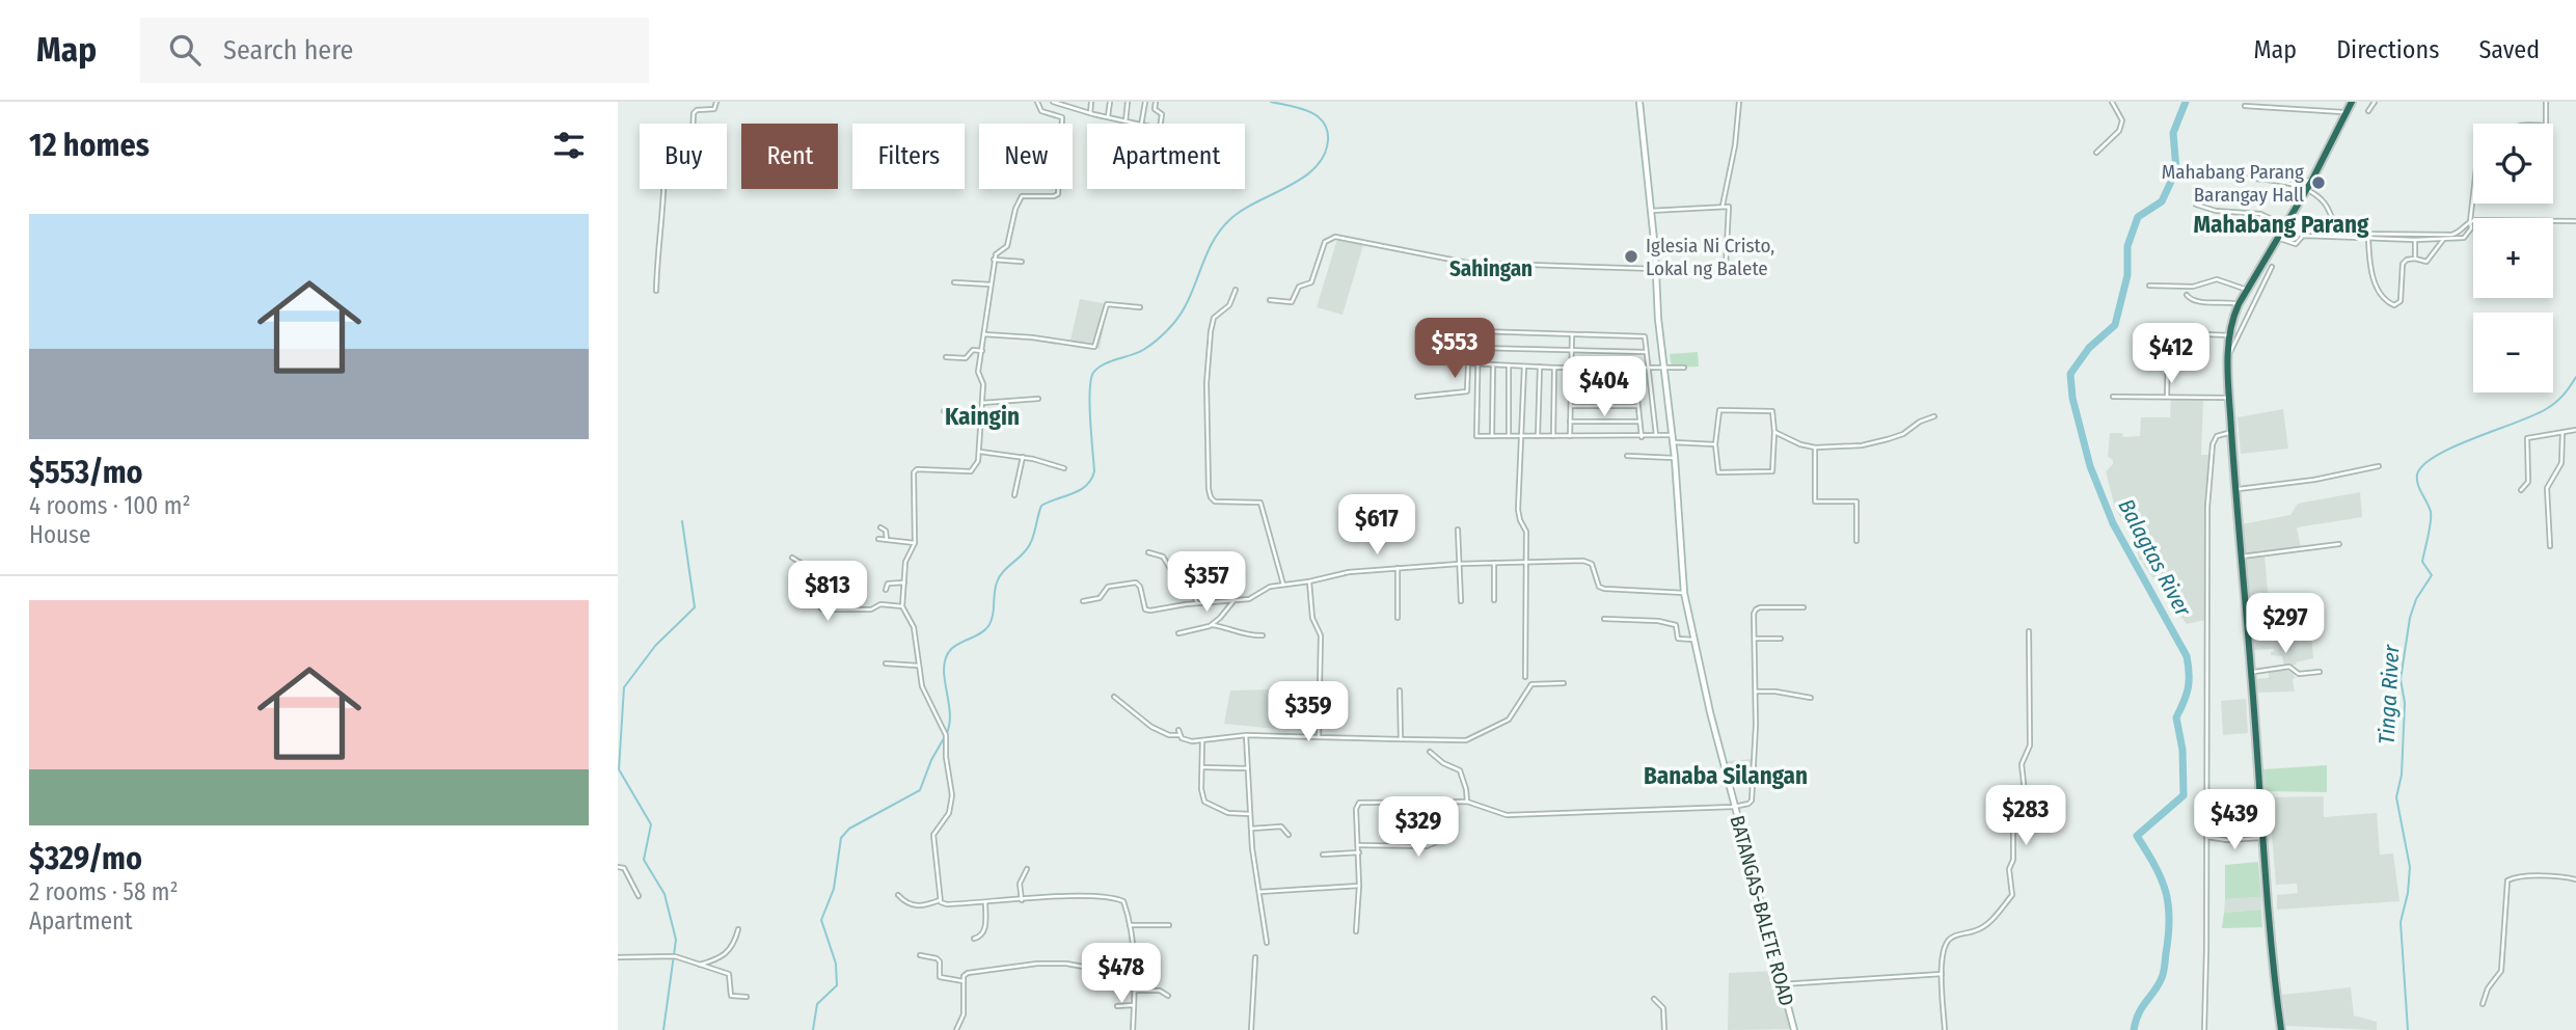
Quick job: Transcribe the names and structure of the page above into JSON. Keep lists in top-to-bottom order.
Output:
{
  "streets": {
    "main road": ["BATANGAS-BALETE ROAD"]
  },
  "districts": [
    "Mahabang Parang",
    "Sahingan",
    "Kaingin",
    "Banaba Silangan"
  ],
  "water": ["Balagtas River", "Tinga River"],
  "places": ["Mahabang Parang Barangay Hall", "Iglesia Ni Cristo, Lokal ng Balete"],
  "page": {
    "header": "Map",
    "search": "Search here",
    "nav": ["Map", "Directions", "Saved"],
    "heading": "12 homes",
    "map_buttons": ["+", "−"],
    "chip": [
      "Buy",
      "Rent",
      "Filters",
      "New",
      "Apartment"
    ],
    "list": [
      {
        "name": "$553/mo",
        "note": "4 rooms · 100 m² · House"
      },
      {
        "name": "$329/mo",
        "note": "2 rooms · 58 m² · Apartment"
      }
    ],
    "price": [
      "$553",
      "$412",
      "$404",
      "$617",
      "$357",
      "$813",
      "$297",
      "$359",
      "$283",
      "$439",
      "$329",
      "$478"
    ]
  }
}
